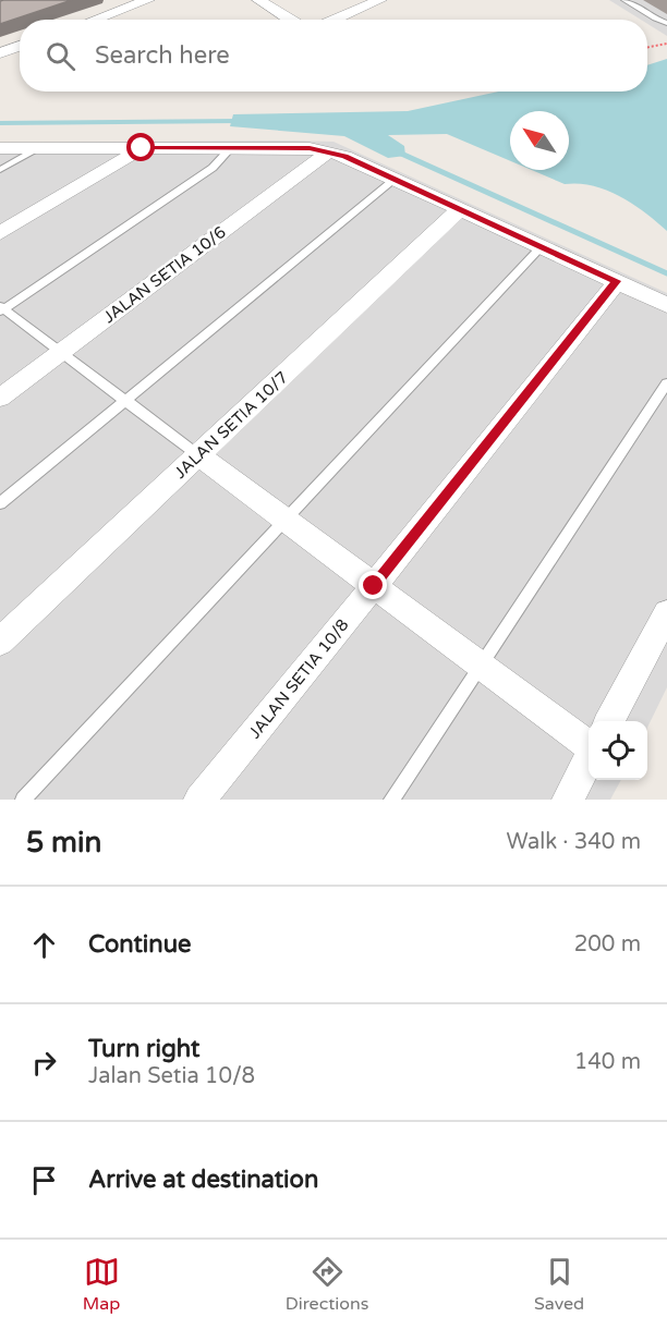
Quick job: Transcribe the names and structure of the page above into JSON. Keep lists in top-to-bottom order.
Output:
{
  "streets": {
    "street": ["JALAN SETIA 10/6", "JALAN SETIA 10/7", "JALAN SETIA 10/8"]
  },
  "north": "top left",
  "page": {
    "search": "Search here",
    "heading": ["5 min", "Walk · 340 m"],
    "list": [
      ["Continue", "200 m"],
      ["Turn right", "Jalan Setia 10/8", "140 m"],
      "Arrive at destination"
    ],
    "nav": ["Map", "Directions", "Saved"]
  }
}
